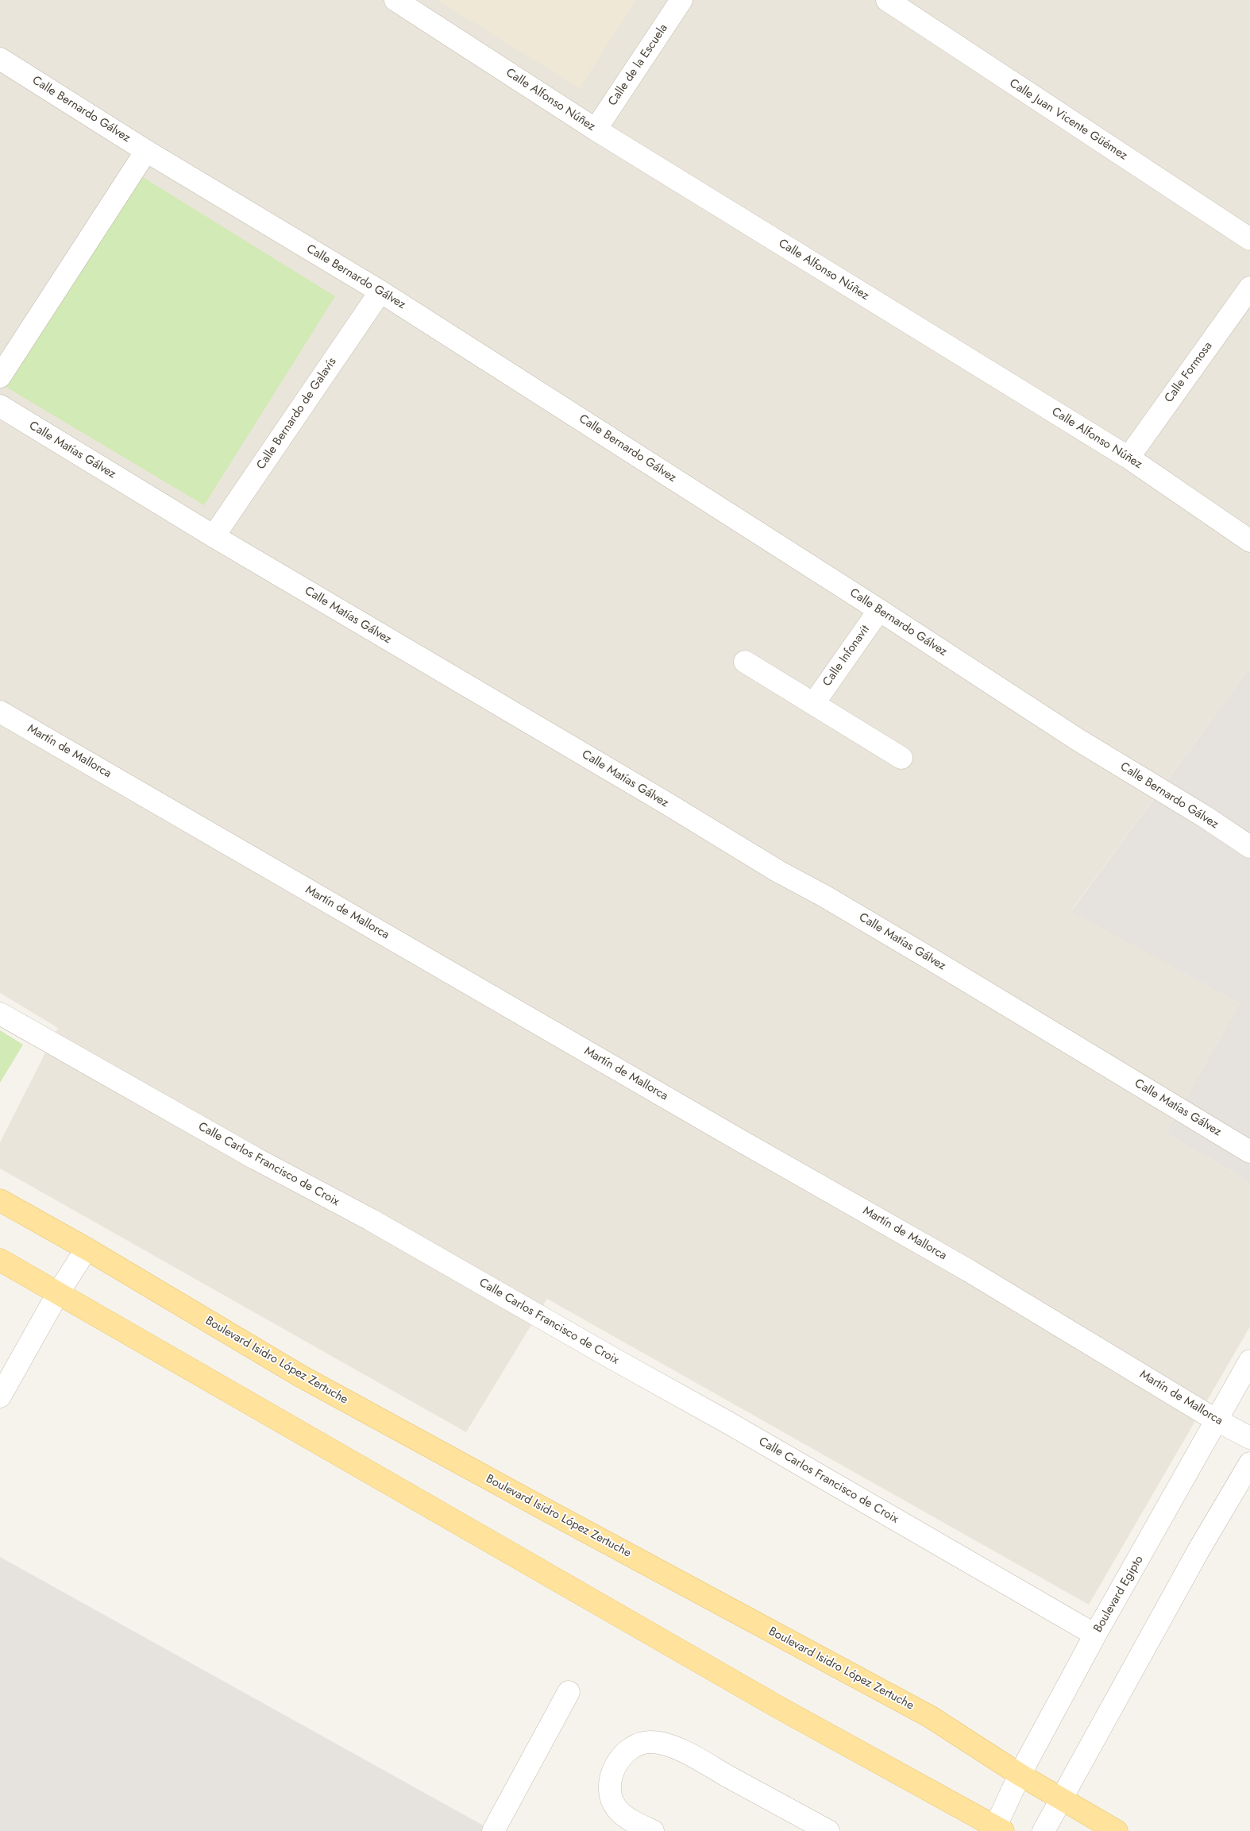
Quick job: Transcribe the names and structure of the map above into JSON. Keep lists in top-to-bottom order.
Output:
{
  "streets": {
    "main road": ["Boulevard Isidro López Zertuche"],
    "street": [
      "Calle de la Escuela",
      "Calle Alfonso Núñez",
      "Calle Bernardo Gálvez",
      "Calle Juan Vicente Güémez",
      "Calle Formosa",
      "Calle Bernardo de Galavís",
      "Calle Matías Gálvez",
      "Calle Infonavit",
      "Martín de Mallorca",
      "Calle Carlos Francisco de Croix",
      "Boulevard Egipto"
    ]
  },
  "crossings": [
    ["Calle de la Escuela", "Calle Alfonso Núñez"],
    ["Calle Alfonso Núñez", "Calle Formosa"],
    ["Calle Bernardo Gálvez", "Calle Bernardo de Galavís"],
    ["Calle Bernardo Gálvez", "Calle Infonavit"],
    ["Calle Bernardo de Galavís", "Calle Matías Gálvez"],
    ["Martín de Mallorca", "Boulevard Egipto"],
    ["Calle Carlos Francisco de Croix", "Boulevard Egipto"],
    ["Boulevard Isidro López Zertuche", "Boulevard Egipto"]
  ]
}
